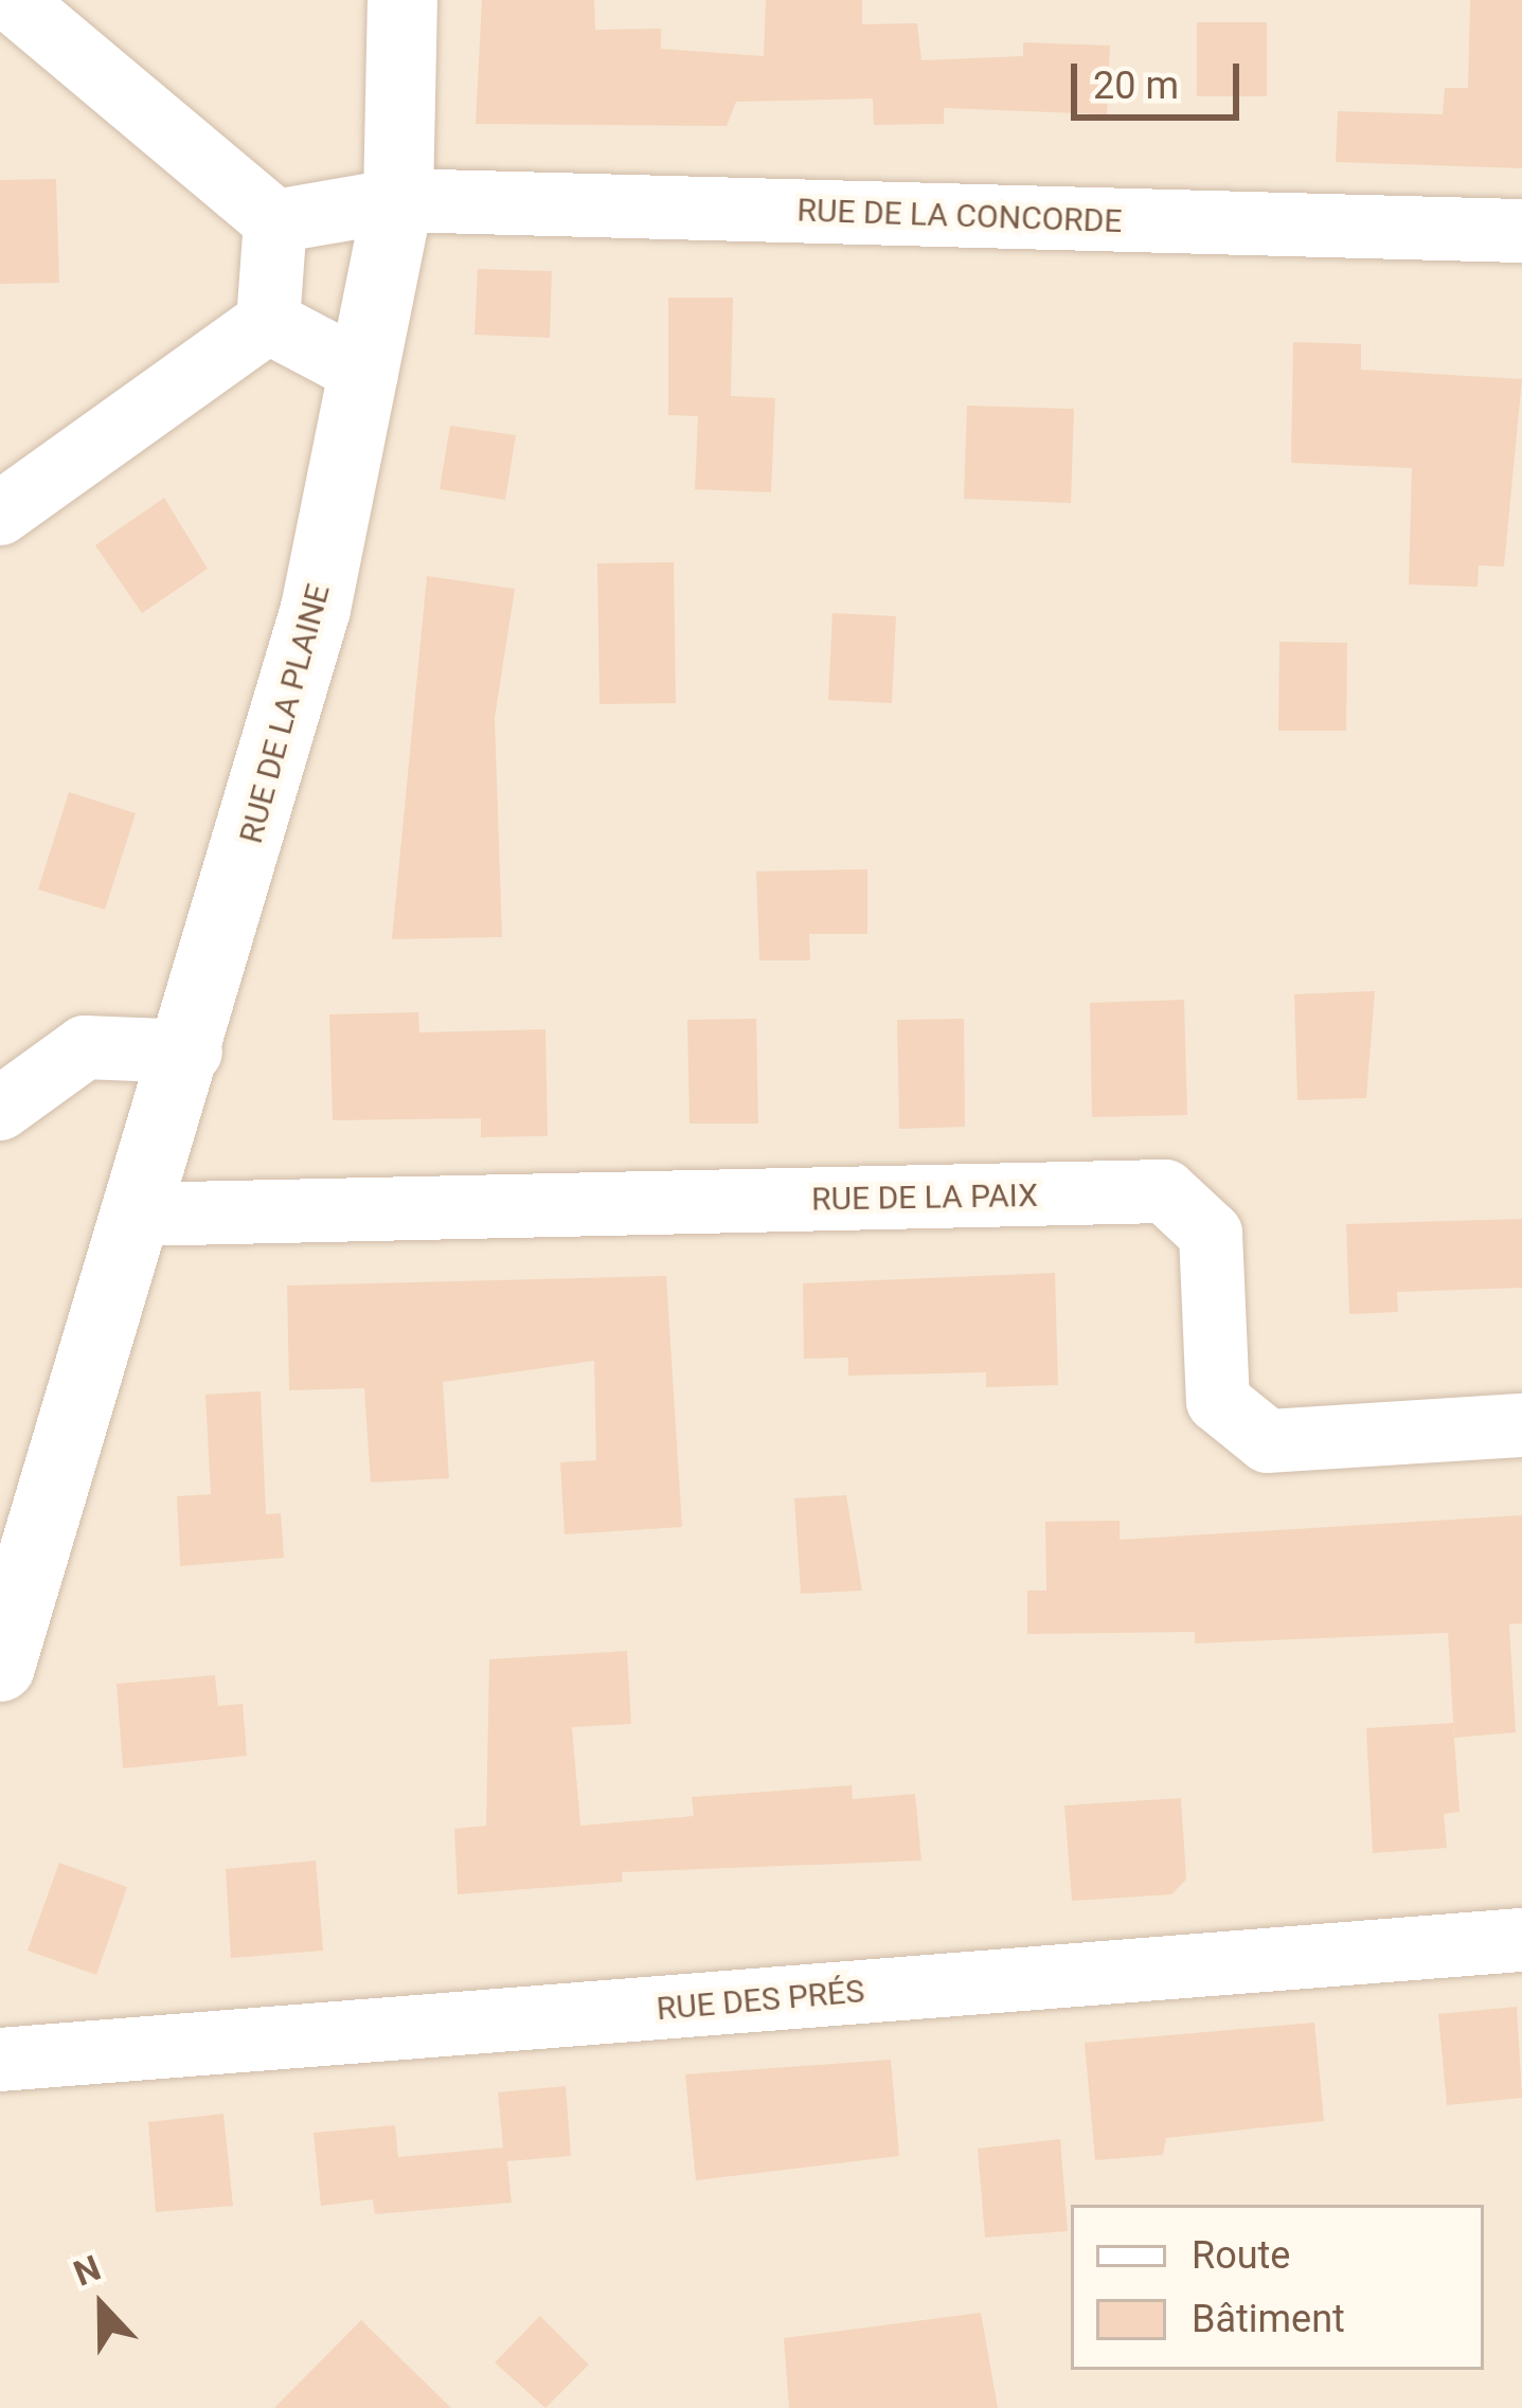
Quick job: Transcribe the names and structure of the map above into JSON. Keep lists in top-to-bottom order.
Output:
{
  "streets": {
    "street": [
      "RUE DE LA CONCORDE",
      "RUE DE LA PLAINE",
      "RUE DE LA PAIX",
      "RUE DES PRÉS"
    ]
  },
  "crossings": [
    ["RUE DE LA CONCORDE", "RUE DE LA PLAINE"],
    ["RUE DE LA PLAINE", "RUE DE LA PAIX"]
  ],
  "legend": ["Route", "Bâtiment"],
  "scale_bar": "20 m",
  "north": "top"
}
